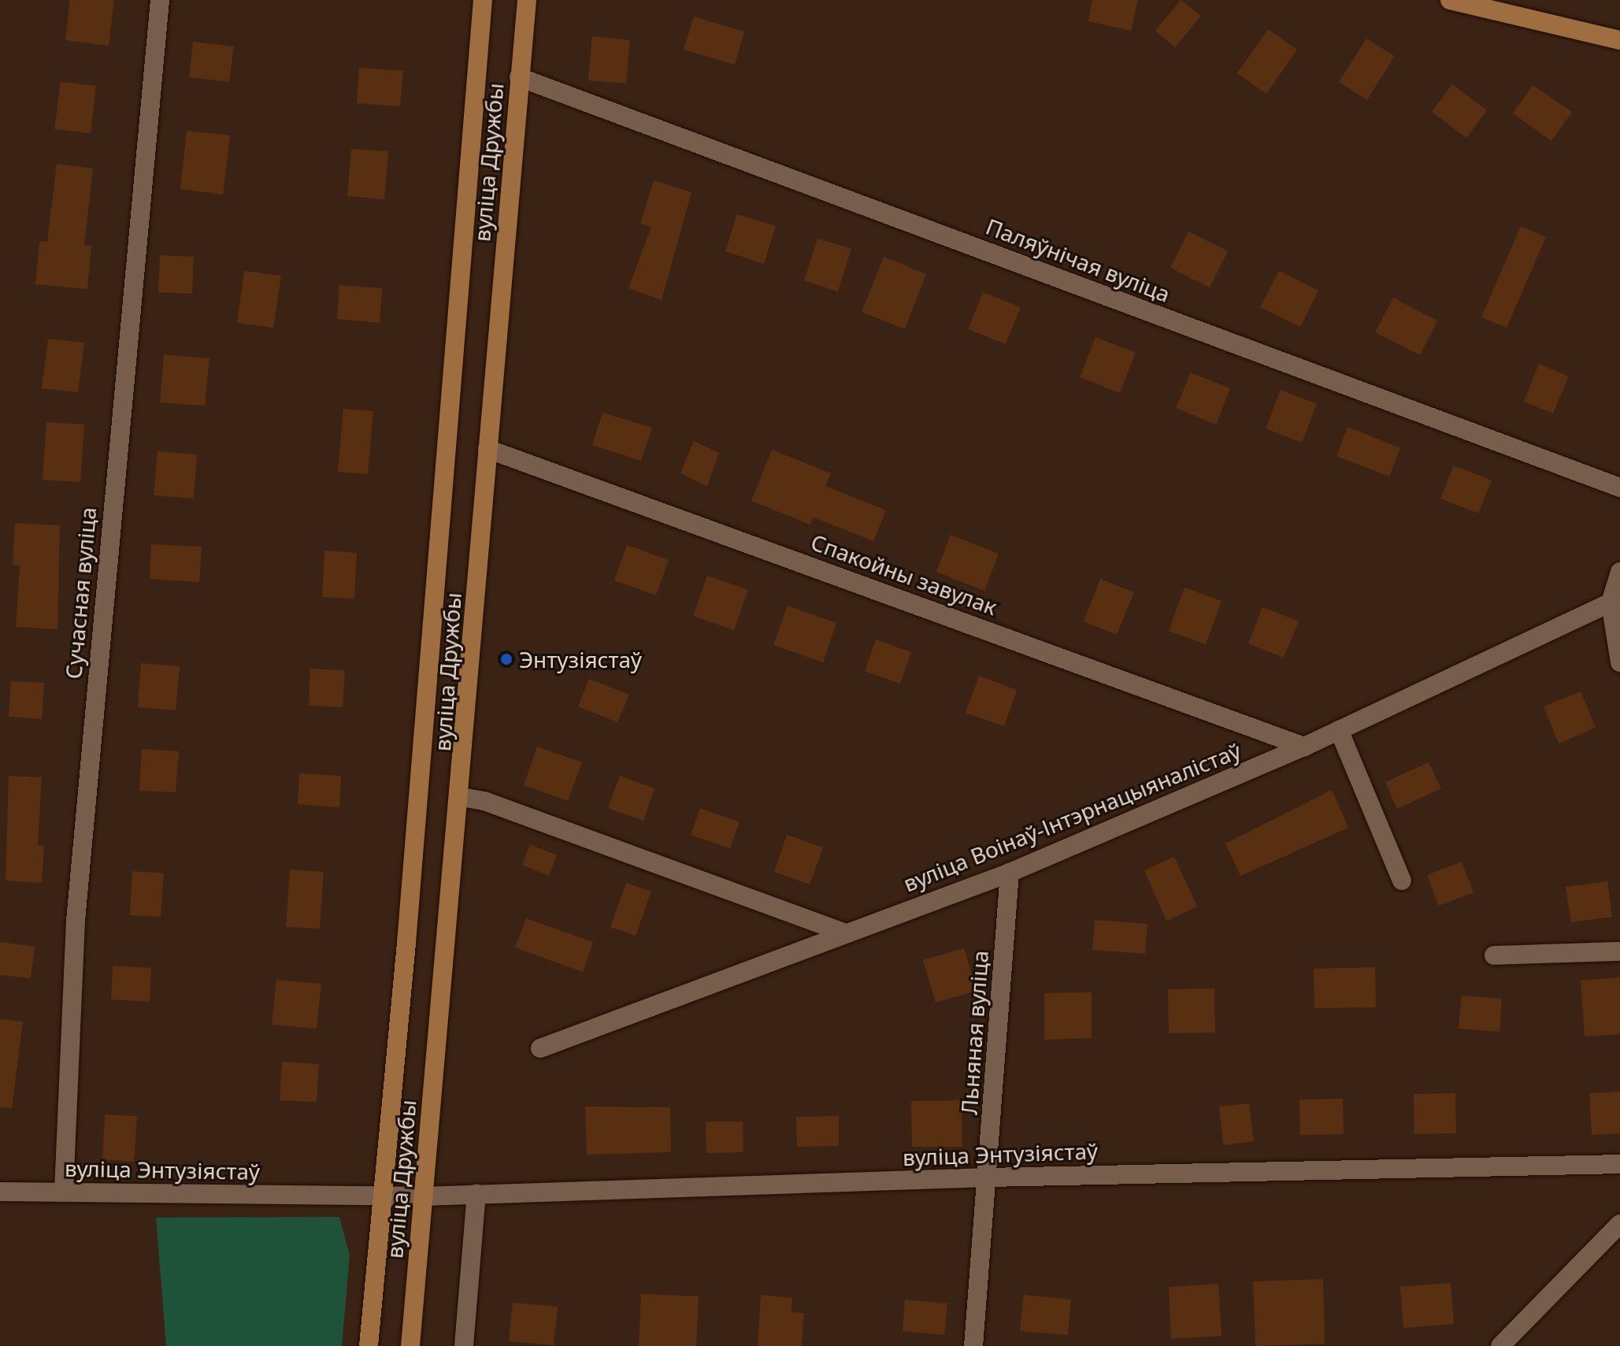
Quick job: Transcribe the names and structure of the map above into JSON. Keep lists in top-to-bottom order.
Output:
{
  "streets": {
    "main road": ["вуліца Дружбы"],
    "street": [
      "Паляўнічая вуліца",
      "Спакойны завулак",
      "Сучасная вуліца",
      "вуліца Воінаў-Інтэрнацыяналістаў",
      "Льняная вуліца",
      "вуліца Энтузіястаў"
    ]
  },
  "crossings": [
    ["вуліца Дружбы", "Паляўнічая вуліца"],
    ["вуліца Дружбы", "Спакойны завулак"],
    ["вуліца Дружбы", "вуліца Энтузіястаў"],
    ["Спакойны завулак", "вуліца Воінаў-Інтэрнацыяналістаў"],
    ["Сучасная вуліца", "вуліца Энтузіястаў"],
    ["вуліца Воінаў-Інтэрнацыяналістаў", "Льняная вуліца"],
    ["Льняная вуліца", "вуліца Энтузіястаў"]
  ],
  "places": ["Энтузіястаў"]
}
